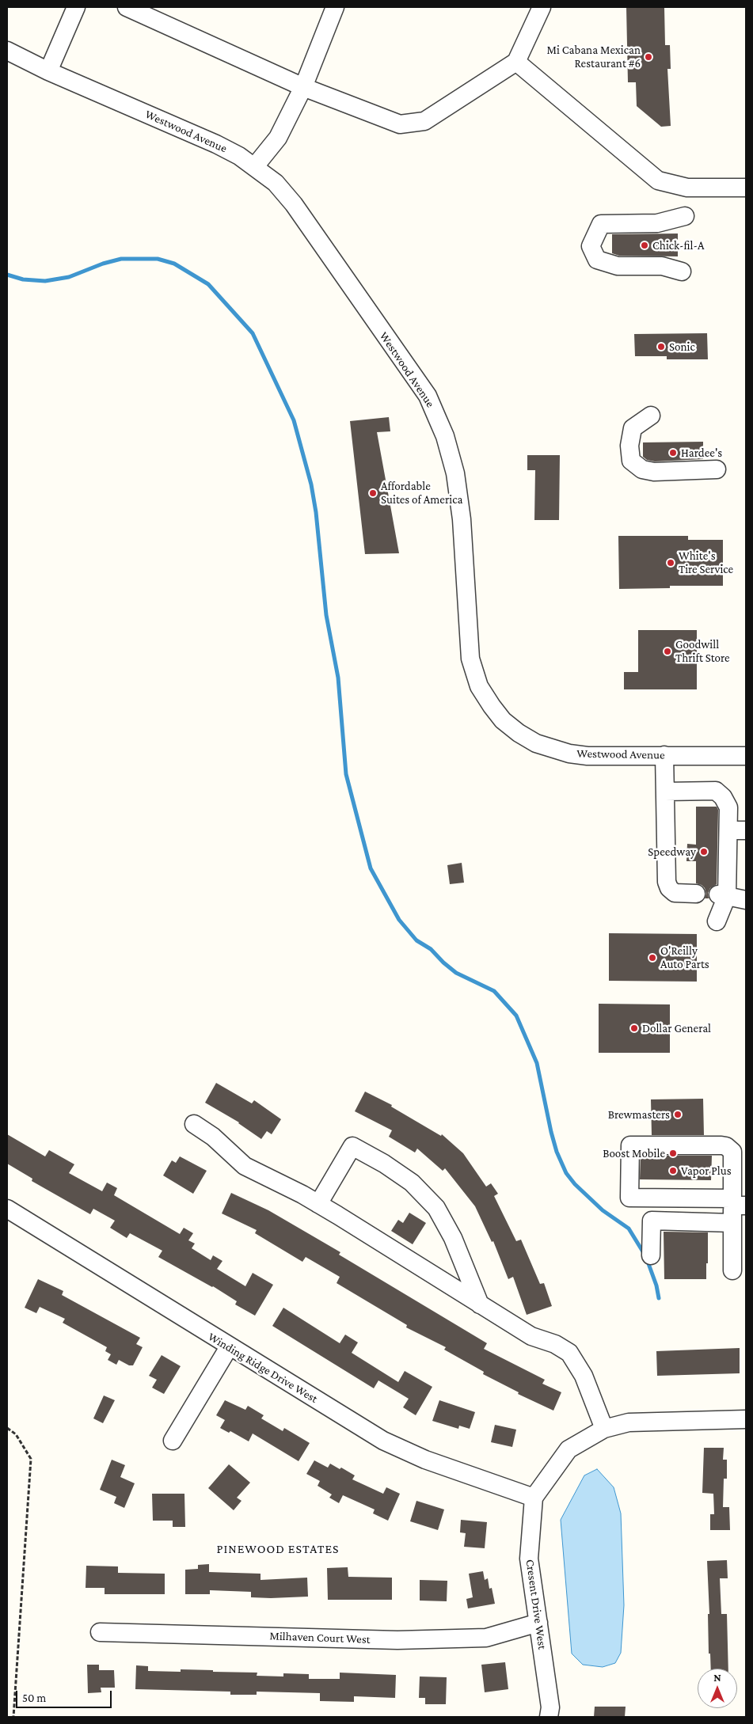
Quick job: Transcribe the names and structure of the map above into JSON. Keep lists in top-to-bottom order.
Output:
{
  "streets": {
    "street": [
      "Westwood Avenue",
      "Winding Ridge Drive West",
      "Cresent Drive West",
      "Milhaven Court West"
    ]
  },
  "crossings": [
    ["Winding Ridge Drive West", "Cresent Drive West"],
    ["Cresent Drive West", "Milhaven Court West"]
  ],
  "districts": ["PINEWOOD ESTATES"],
  "places": [
    "Mi Cabana Mexican Restaurant #6",
    "Chick-fil-A",
    "Sonic",
    "Hardee's",
    "Affordable Suites of America",
    "White's Tire Service",
    "Goodwill Thrift Store",
    "Speedway",
    "O'Reilly Auto Parts",
    "Dollar General",
    "Brewmasters",
    "Boost Mobile",
    "Vapor Plus"
  ],
  "scale_bar": "50 m",
  "north": "top"
}
